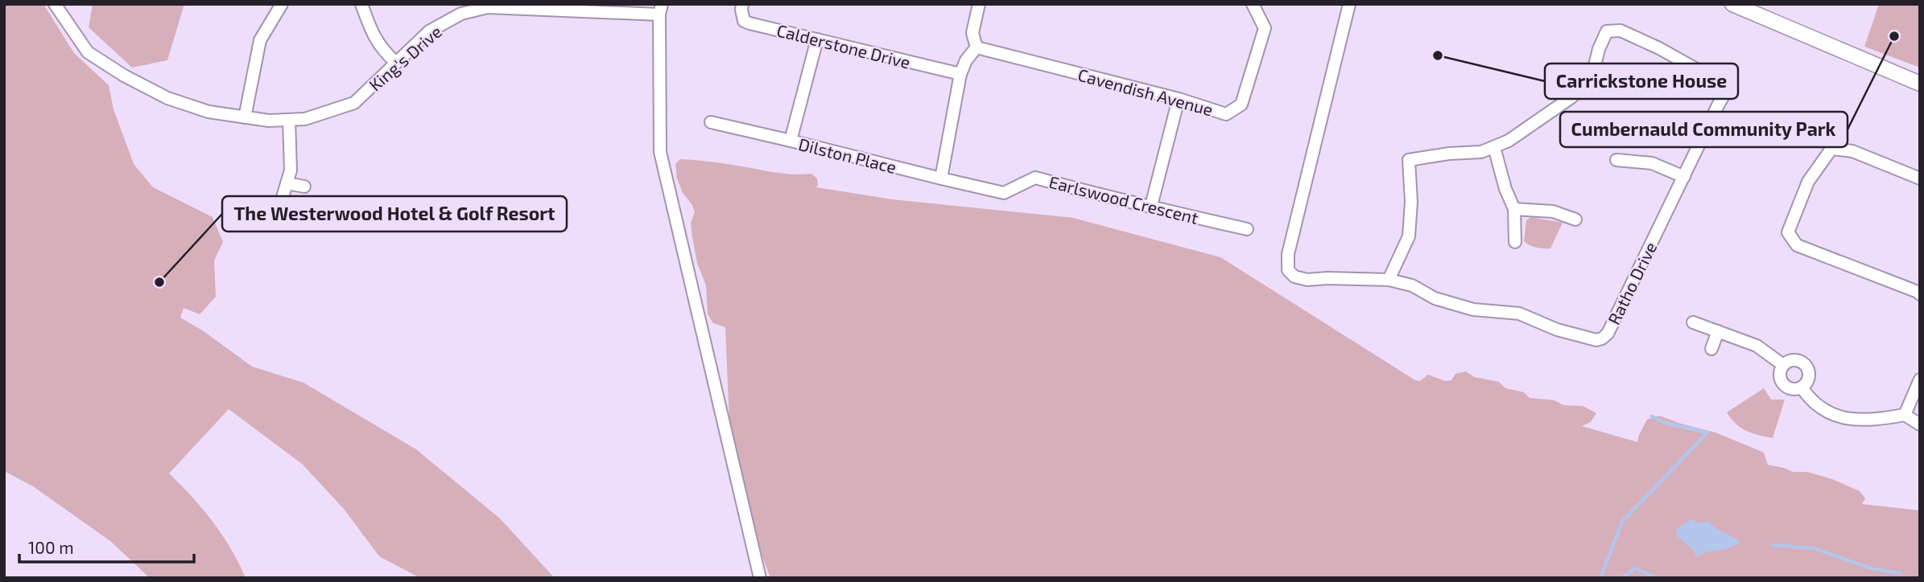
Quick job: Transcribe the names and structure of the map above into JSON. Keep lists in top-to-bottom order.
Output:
{
  "streets": {
    "street": [
      "Calderstone Drive",
      "King's Drive",
      "Cavendish Avenue",
      "Dilston Place",
      "Earlswood Crescent",
      "Ratho Drive"
    ]
  },
  "crossings": [
    ["Calderstone Drive", "Dilston Place"],
    ["Dilston Place", "Earlswood Crescent"]
  ],
  "places": ["Cumbernauld Community Park", "Carrickstone House", "The Westerwood Hotel & Golf Resort"],
  "scale_bar": "100 m"
}
